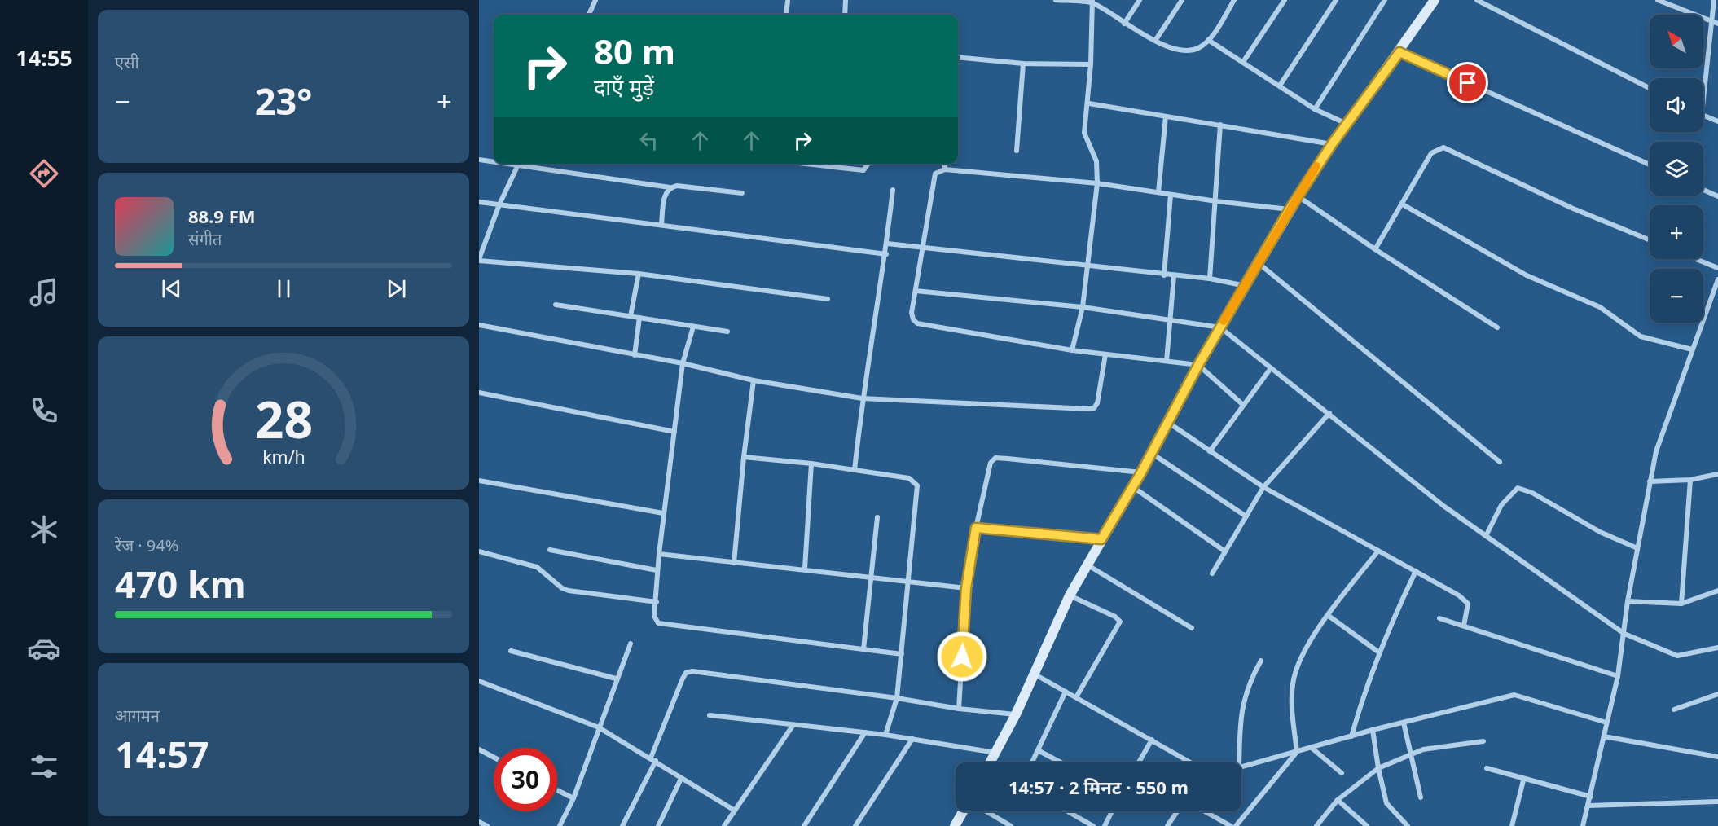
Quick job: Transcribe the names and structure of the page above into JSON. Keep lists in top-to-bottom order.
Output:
{
  "north": "top left",
  "page": {
    "tabs": "14:55",
    "tile": [
      "एसी",
      ["रेंज · 94%", "470 km"],
      ["आगमन", "14:57"]
    ],
    "map_buttons": ["+", "−"],
    "turn": ["80 m", "दाएँ मुड़ें"],
    "heat": ["−", "23°", "+"],
    "song": ["88.9 FM", "संगीत"],
    "limit": "30",
    "trip": "14:57 · 2 मिनट · 550 m",
    "gauge": ["28", "km/h"]
  }
}
